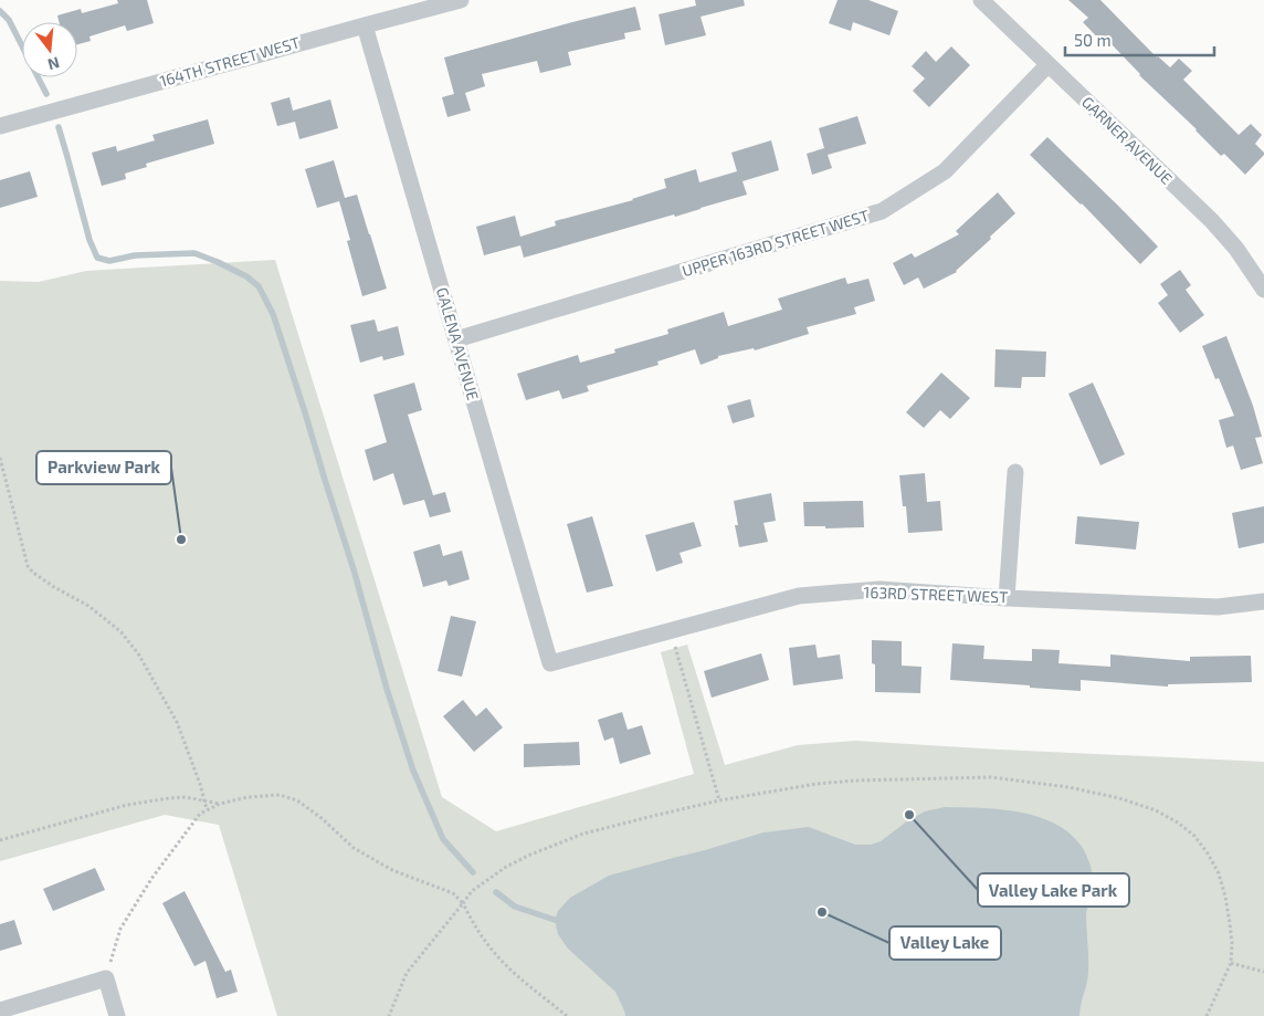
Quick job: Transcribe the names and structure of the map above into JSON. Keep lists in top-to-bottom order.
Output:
{
  "streets": {
    "street": [
      "164TH STREET WEST",
      "GARNER AVENUE",
      "UPPER 163RD STREET WEST",
      "GALENA AVENUE",
      "163RD STREET WEST"
    ]
  },
  "crossings": [
    ["164TH STREET WEST", "GALENA AVENUE"],
    ["GARNER AVENUE", "UPPER 163RD STREET WEST"],
    ["UPPER 163RD STREET WEST", "GALENA AVENUE"],
    ["GALENA AVENUE", "163RD STREET WEST"]
  ],
  "places": ["Parkview Park", "Valley Lake Park", "Valley Lake"],
  "scale_bar": "50 m",
  "north": "bottom"
}
